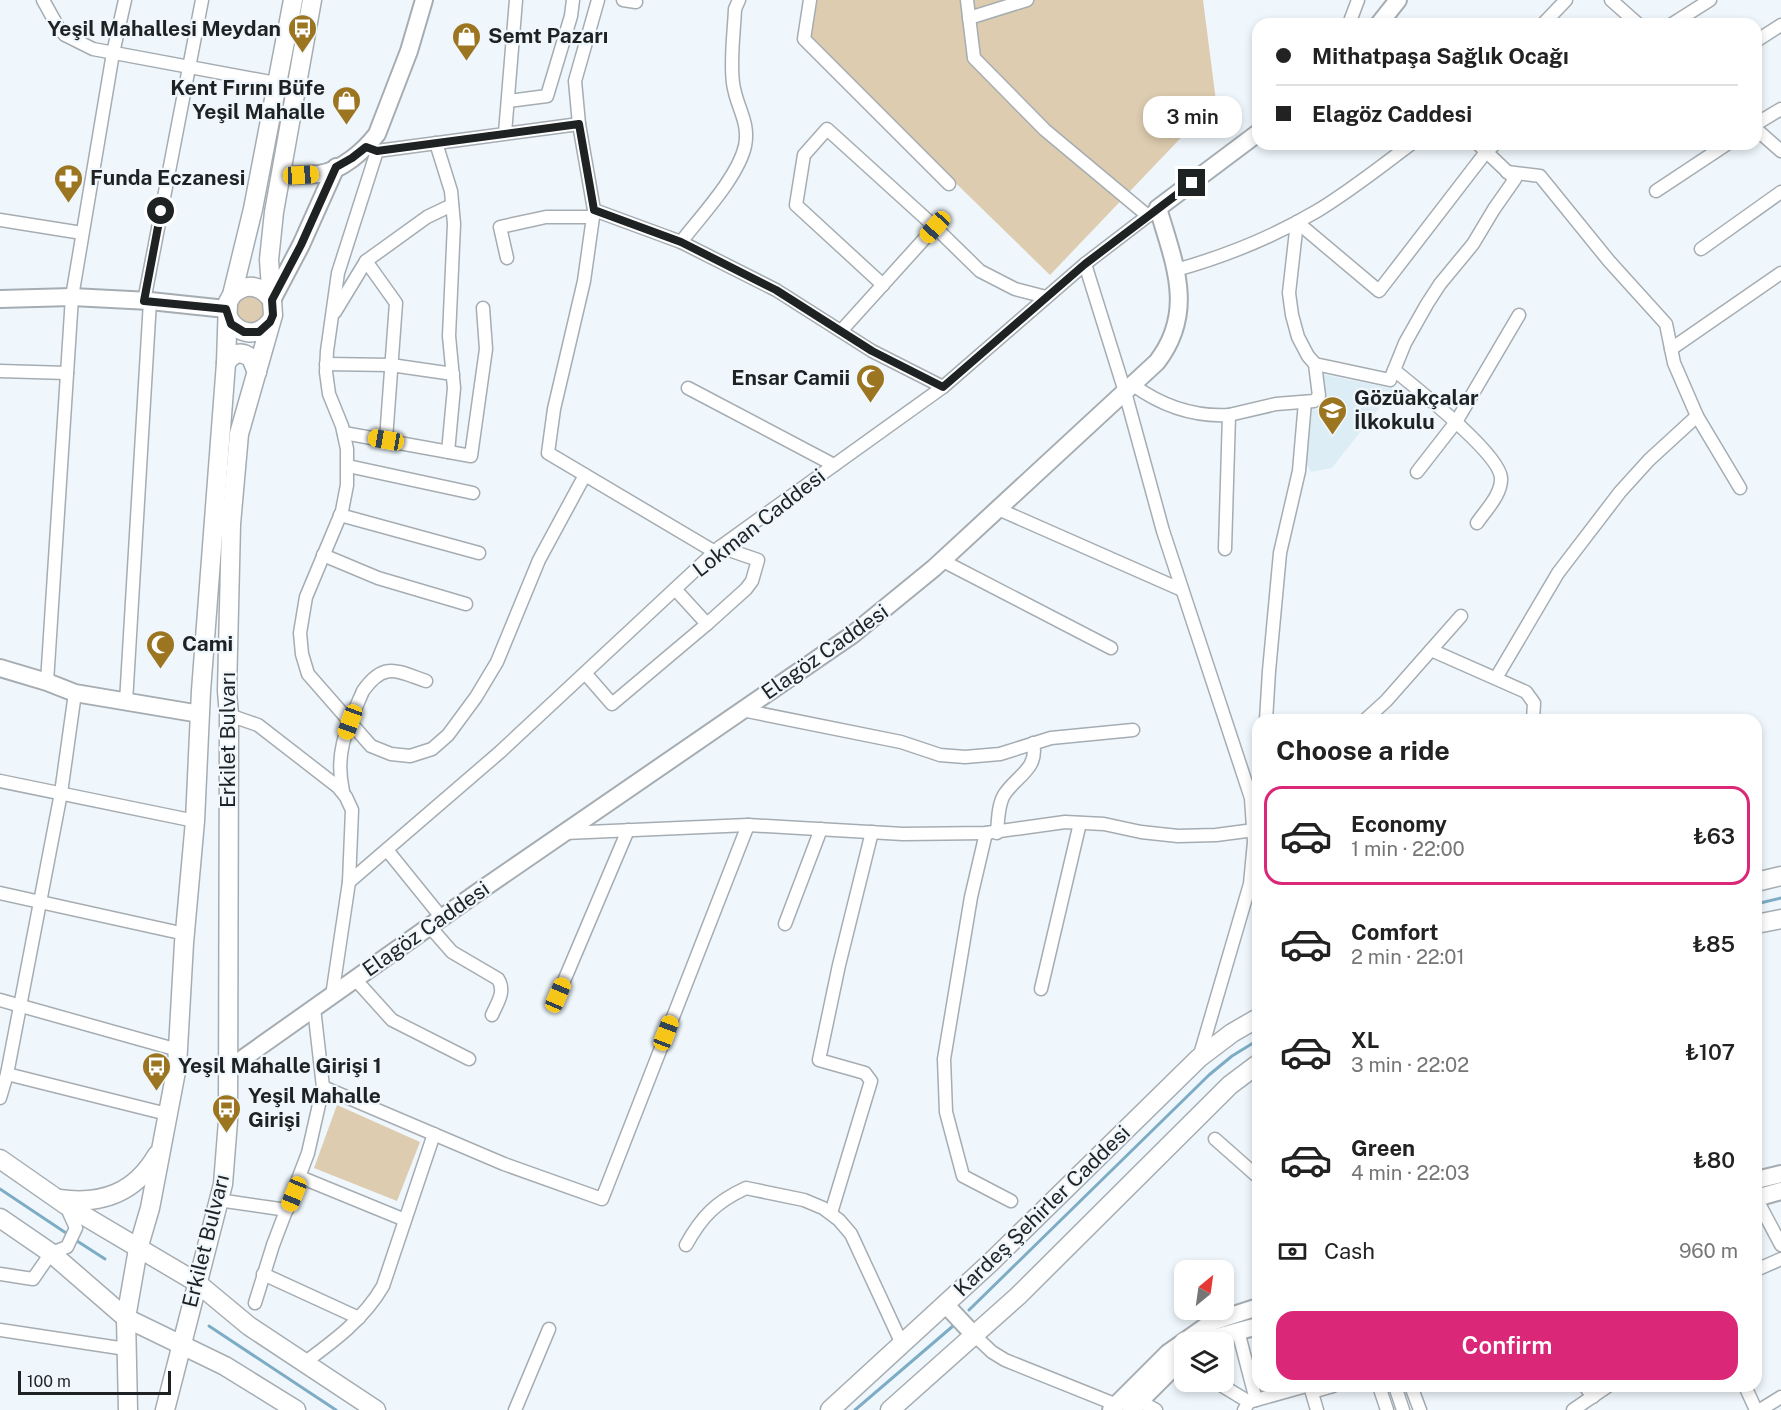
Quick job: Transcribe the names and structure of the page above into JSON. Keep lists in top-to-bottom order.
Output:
{
  "streets": {
    "main road": ["Erkilet Bulvarı", "Kardeş Şehirler Caddesi"],
    "street": ["Lokman Caddesi", "Elagöz Caddesi"]
  },
  "crossings": [
    ["Lokman Caddesi", "Elagöz Caddesi"],
    ["Elagöz Caddesi", "Erkilet Bulvarı"]
  ],
  "places": {
    "bus stop": ["Yeşil Mahallesi Meydan", "Yeşil Mahalle Girişi 1", "Yeşil Mahalle Girişi"],
    "shop": ["Semt Pazarı", "Kent Fırını Büfe Yeşil Mahalle"],
    "pharmacy": ["Funda Eczanesi"],
    "mosque": ["Ensar Camii", "Cami"],
    "school or university": ["Gözüakçalar İlkokulu"]
  },
  "scale_bar": "100 m",
  "north": "top right",
  "page": {
    "banner": ["Mithatpaşa Sağlık Ocağı", "Elagöz Caddesi"],
    "bubble": "3 min",
    "heading": "Choose a ride",
    "list": [
      {
        "name": "Economy",
        "note": "1 min · 22:00",
        "value": "₺63"
      },
      {
        "name": "Comfort",
        "note": "2 min · 22:01",
        "value": "₺85"
      },
      {
        "name": "XL",
        "note": "3 min · 22:02",
        "value": "₺107"
      },
      {
        "name": "Green",
        "note": "4 min · 22:03",
        "value": "₺80"
      }
    ],
    "pay": ["Cash", "960 m"],
    "buttons": "Confirm",
    "scale": "100 m"
  }
}
